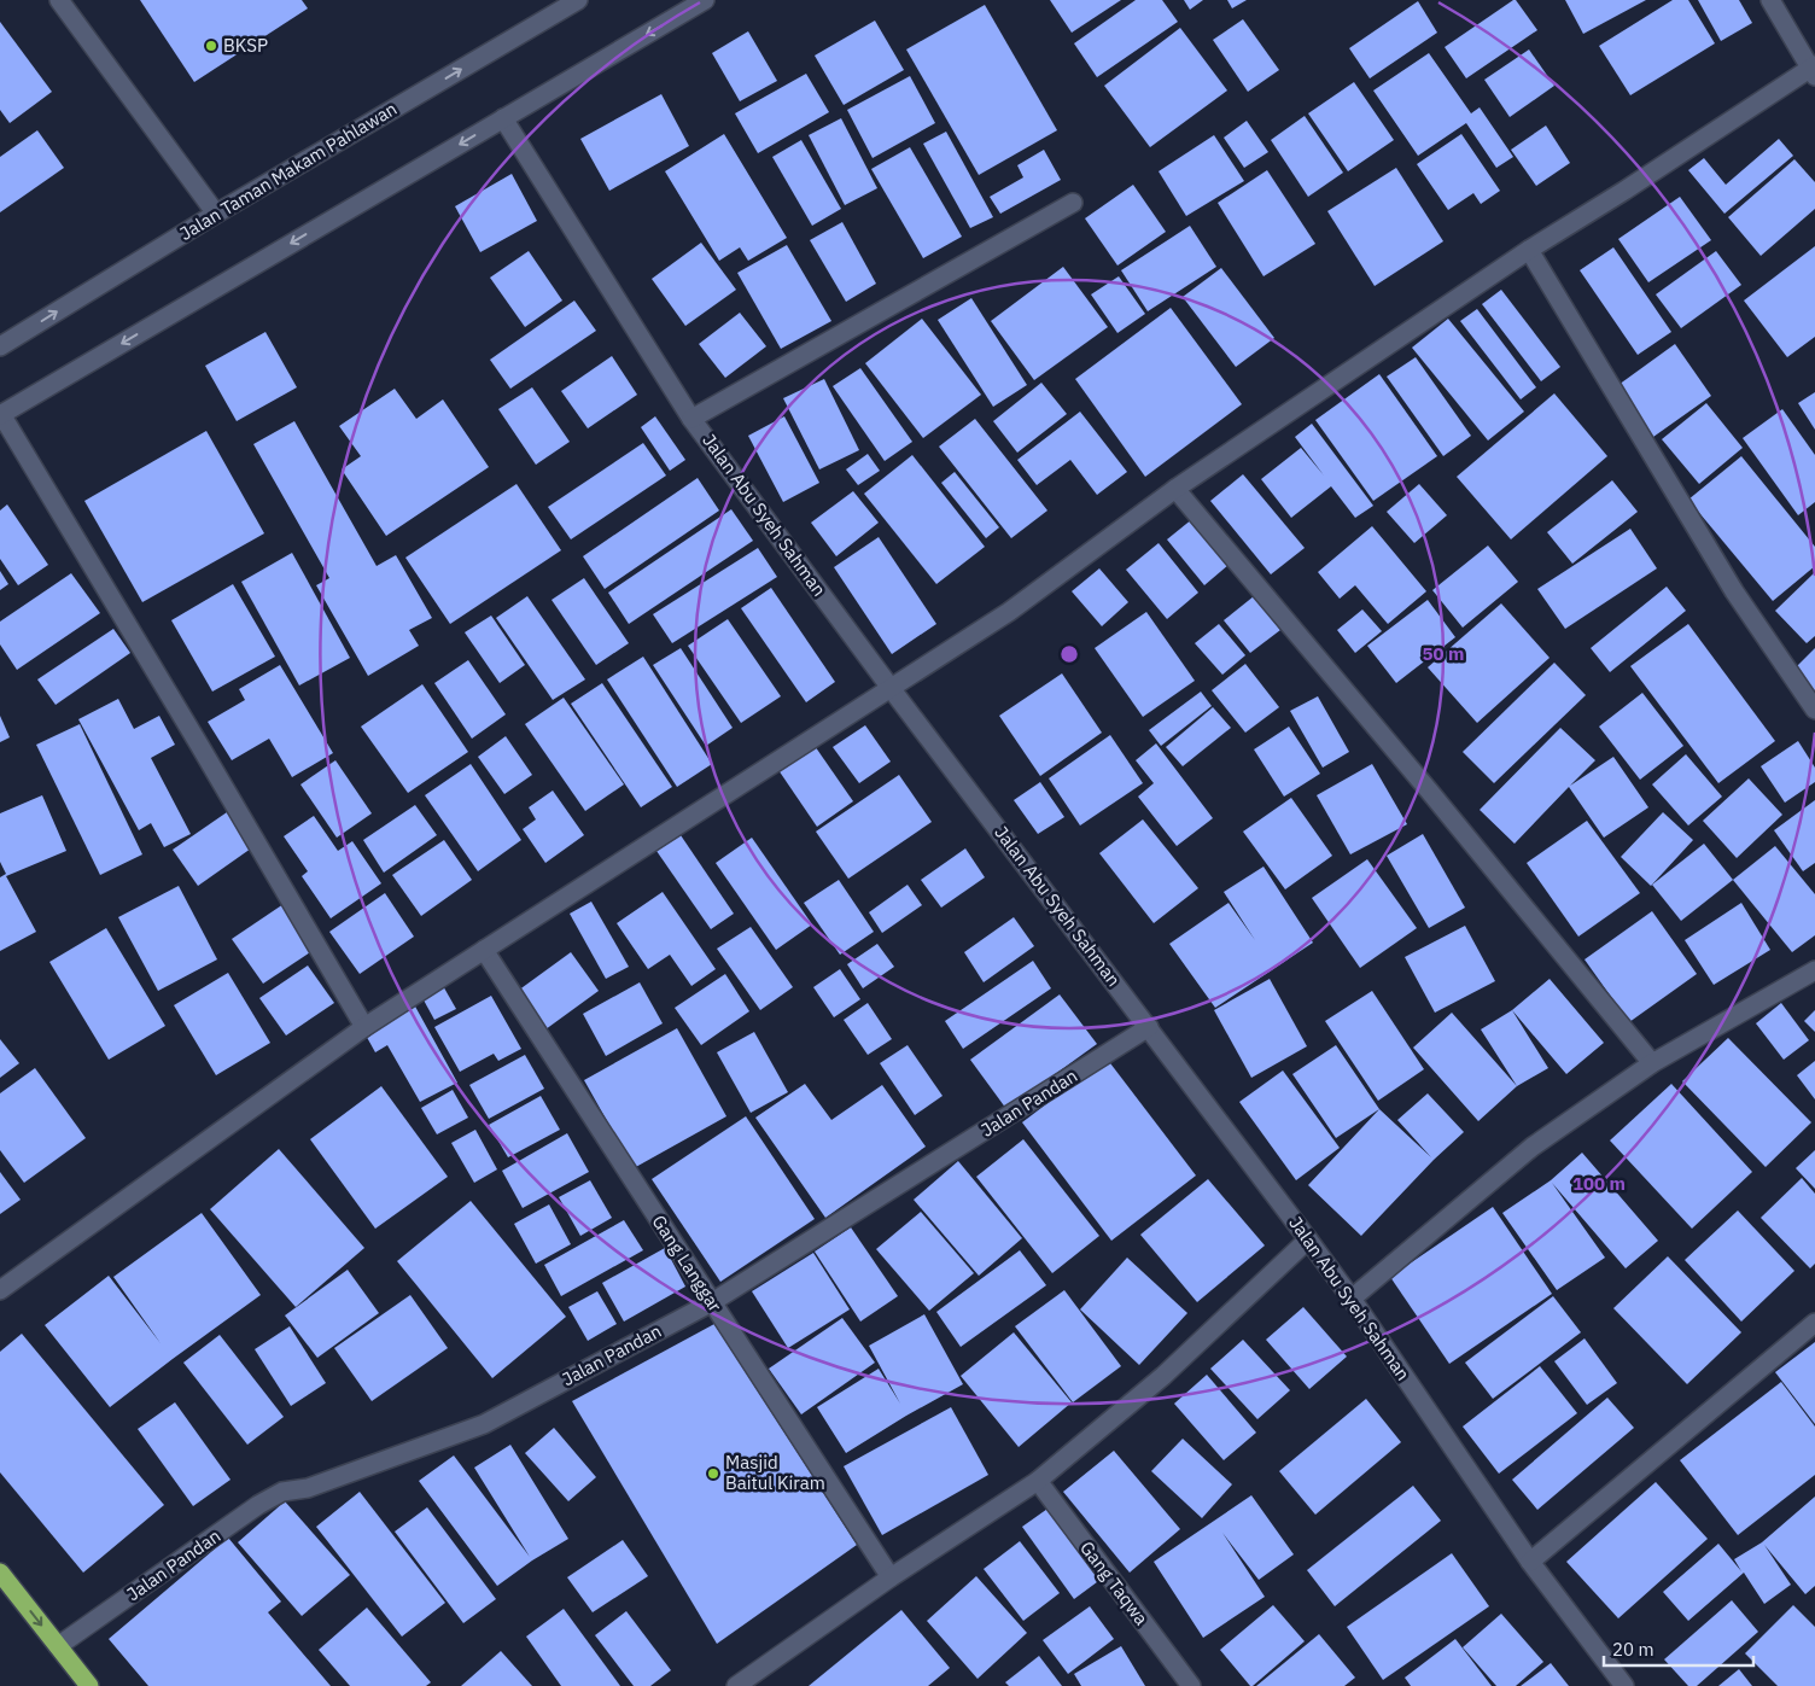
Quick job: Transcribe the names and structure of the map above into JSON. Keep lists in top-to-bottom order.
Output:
{
  "streets": {
    "street": [
      "Jalan Taman Makam Pahlawan",
      "Jalan Abu Syeh Sahman",
      "Jalan Pandan",
      "Gang Langgar",
      "Gang Taqwa"
    ]
  },
  "crossings": [
    ["Jalan Abu Syeh Sahman", "Jalan Pandan"],
    ["Jalan Pandan", "Gang Langgar"]
  ],
  "places": ["BKSP", "Masjid Baitul Kiram"],
  "scale_bar": "20 m",
  "rings": ["50 m", "100 m"]
}
